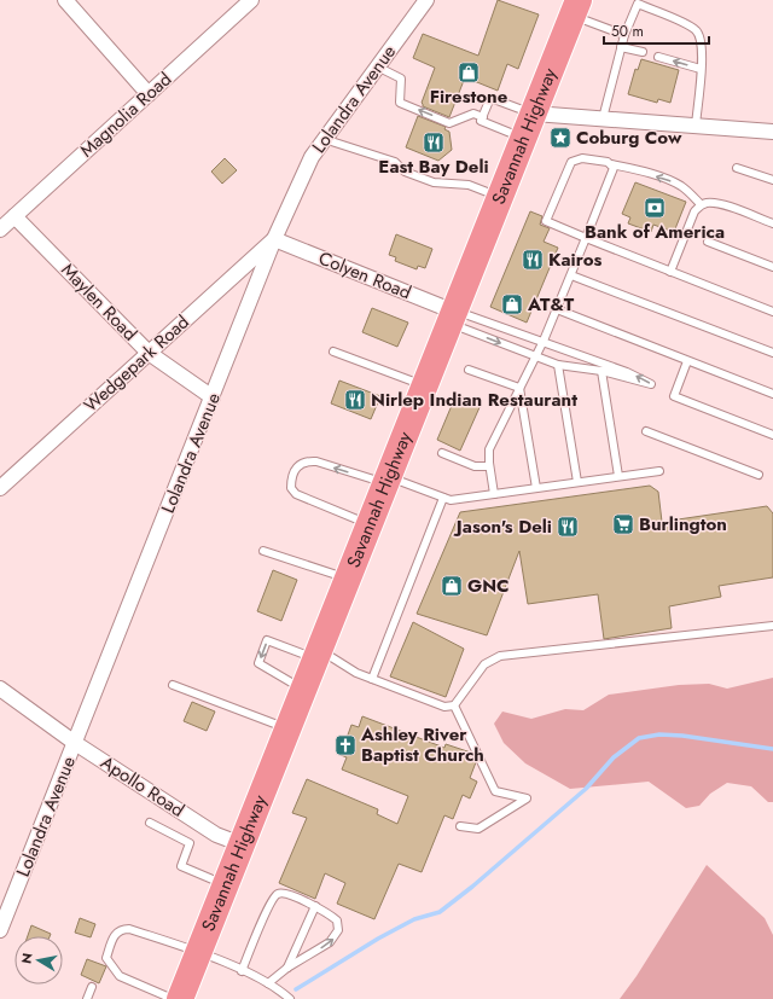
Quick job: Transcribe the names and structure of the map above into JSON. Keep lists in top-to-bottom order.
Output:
{
  "streets": {
    "highway": ["Savannah Highway"],
    "street": [
      "Lolandra Avenue",
      "Magnolia Road",
      "Colyen Road",
      "Maylen Road",
      "Wedgepark Road",
      "Apollo Road"
    ]
  },
  "crossings": [
    ["Lolandra Avenue", "Colyen Road"],
    ["Lolandra Avenue", "Maylen Road"],
    ["Lolandra Avenue", "Wedgepark Road"],
    ["Lolandra Avenue", "Apollo Road"],
    ["Magnolia Road", "Maylen Road"],
    ["Savannah Highway", "Colyen Road"],
    ["Savannah Highway", "Apollo Road"],
    ["Colyen Road", "Wedgepark Road"],
    ["Maylen Road", "Wedgepark Road"]
  ],
  "places": {
    "shop": ["Firestone", "AT&T", "GNC"],
    "place": ["Coburg Cow"],
    "restaurant": [
      "East Bay Deli",
      "Kairos",
      "Nirlep Indian Restaurant",
      "Jason's Deli"
    ],
    "bank": ["Bank of America"],
    "supermarket": ["Burlington"],
    "church": ["Ashley River Baptist Church"]
  },
  "scale_bar": "50 m",
  "north": "left"
}
